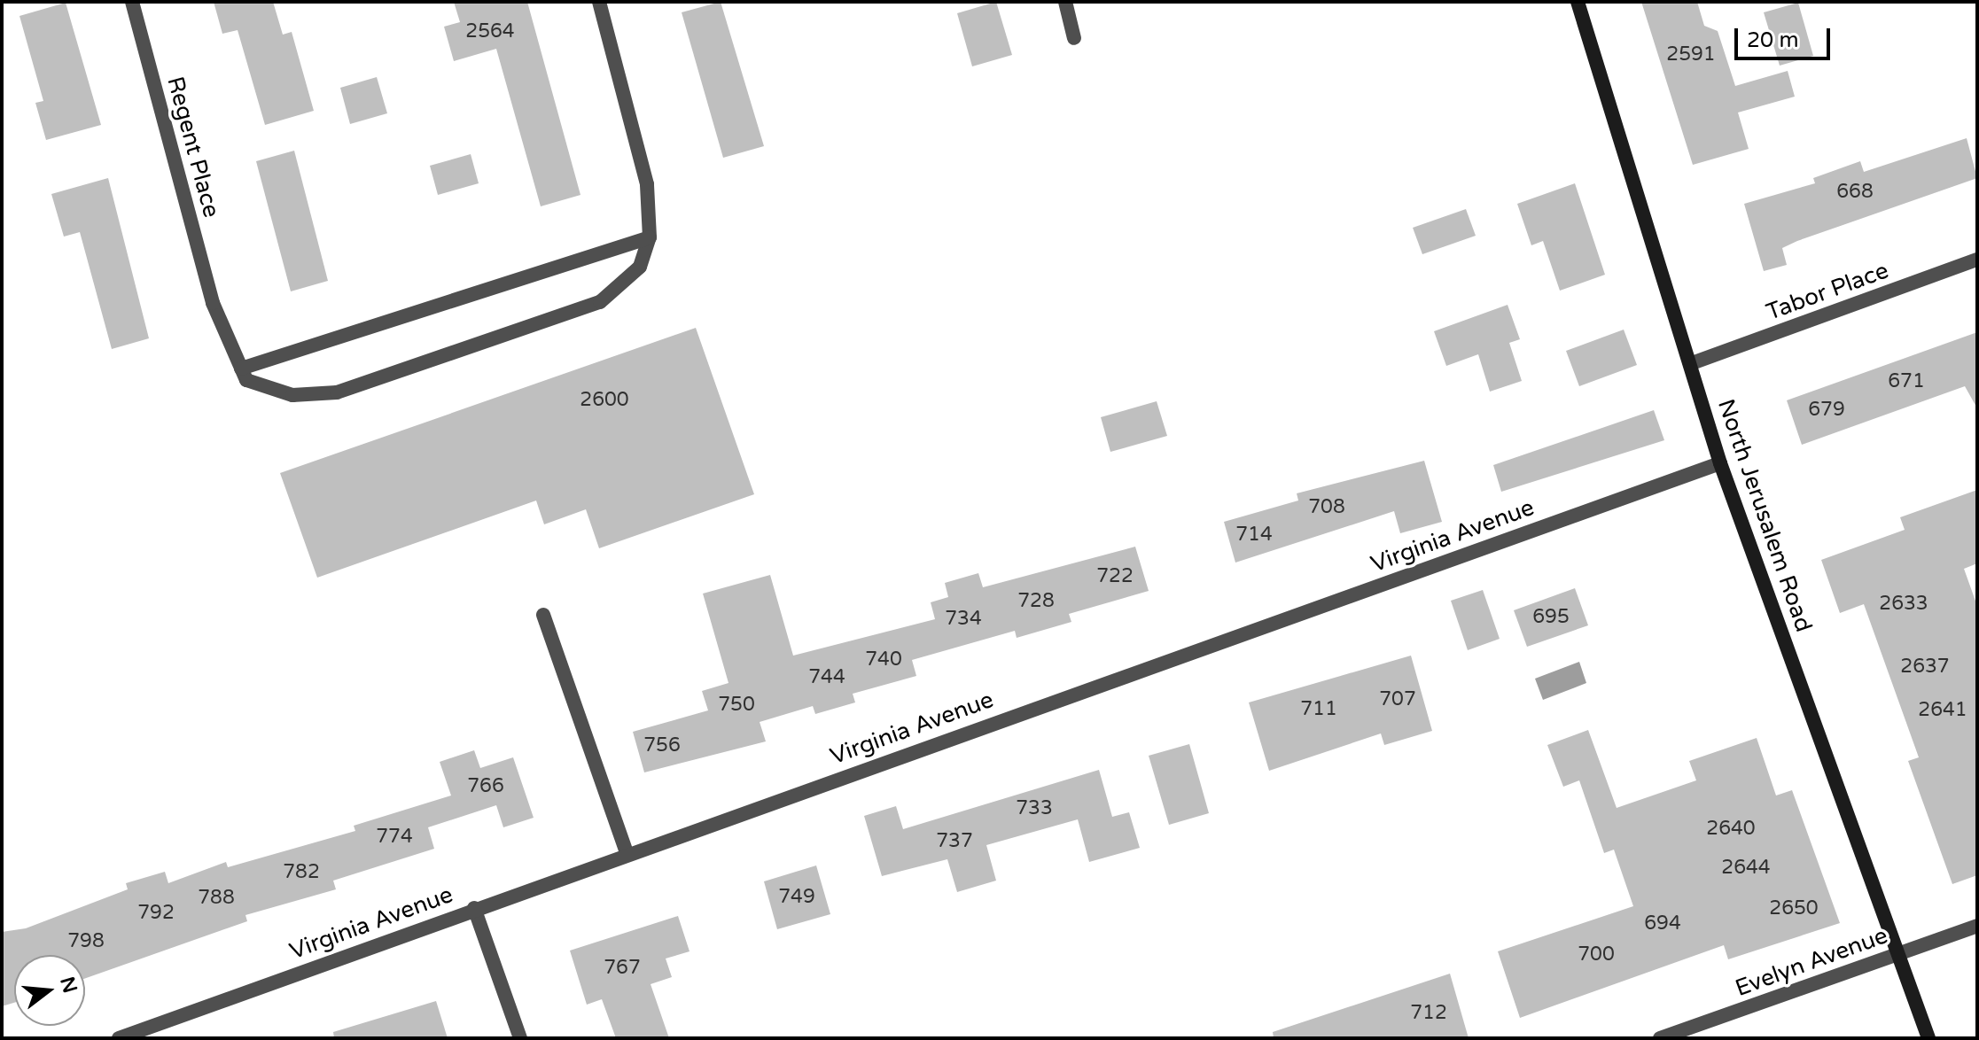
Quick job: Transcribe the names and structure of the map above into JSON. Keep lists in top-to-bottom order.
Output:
{
  "streets": {
    "main road": ["North Jerusalem Road"],
    "street": [
      "Regent Place",
      "Tabor Place",
      "Virginia Avenue",
      "Evelyn Avenue"
    ]
  },
  "crossings": [
    ["Tabor Place", "North Jerusalem Road"],
    ["North Jerusalem Road", "Virginia Avenue"],
    ["North Jerusalem Road", "Evelyn Avenue"]
  ],
  "house_numbers": [
    "2564",
    "2591",
    "668",
    "671",
    "2600",
    "679",
    "708",
    "714",
    "722",
    "728",
    "2633",
    "695",
    "734",
    "740",
    "2637",
    "744",
    "707",
    "750",
    "711",
    "2641",
    "756",
    "766",
    "733",
    "2640",
    "774",
    "737",
    "2644",
    "782",
    "749",
    "788",
    "2650",
    "792",
    "694",
    "798",
    "700",
    "767",
    "712"
  ],
  "scale_bar": "20 m",
  "north": "right"
}
